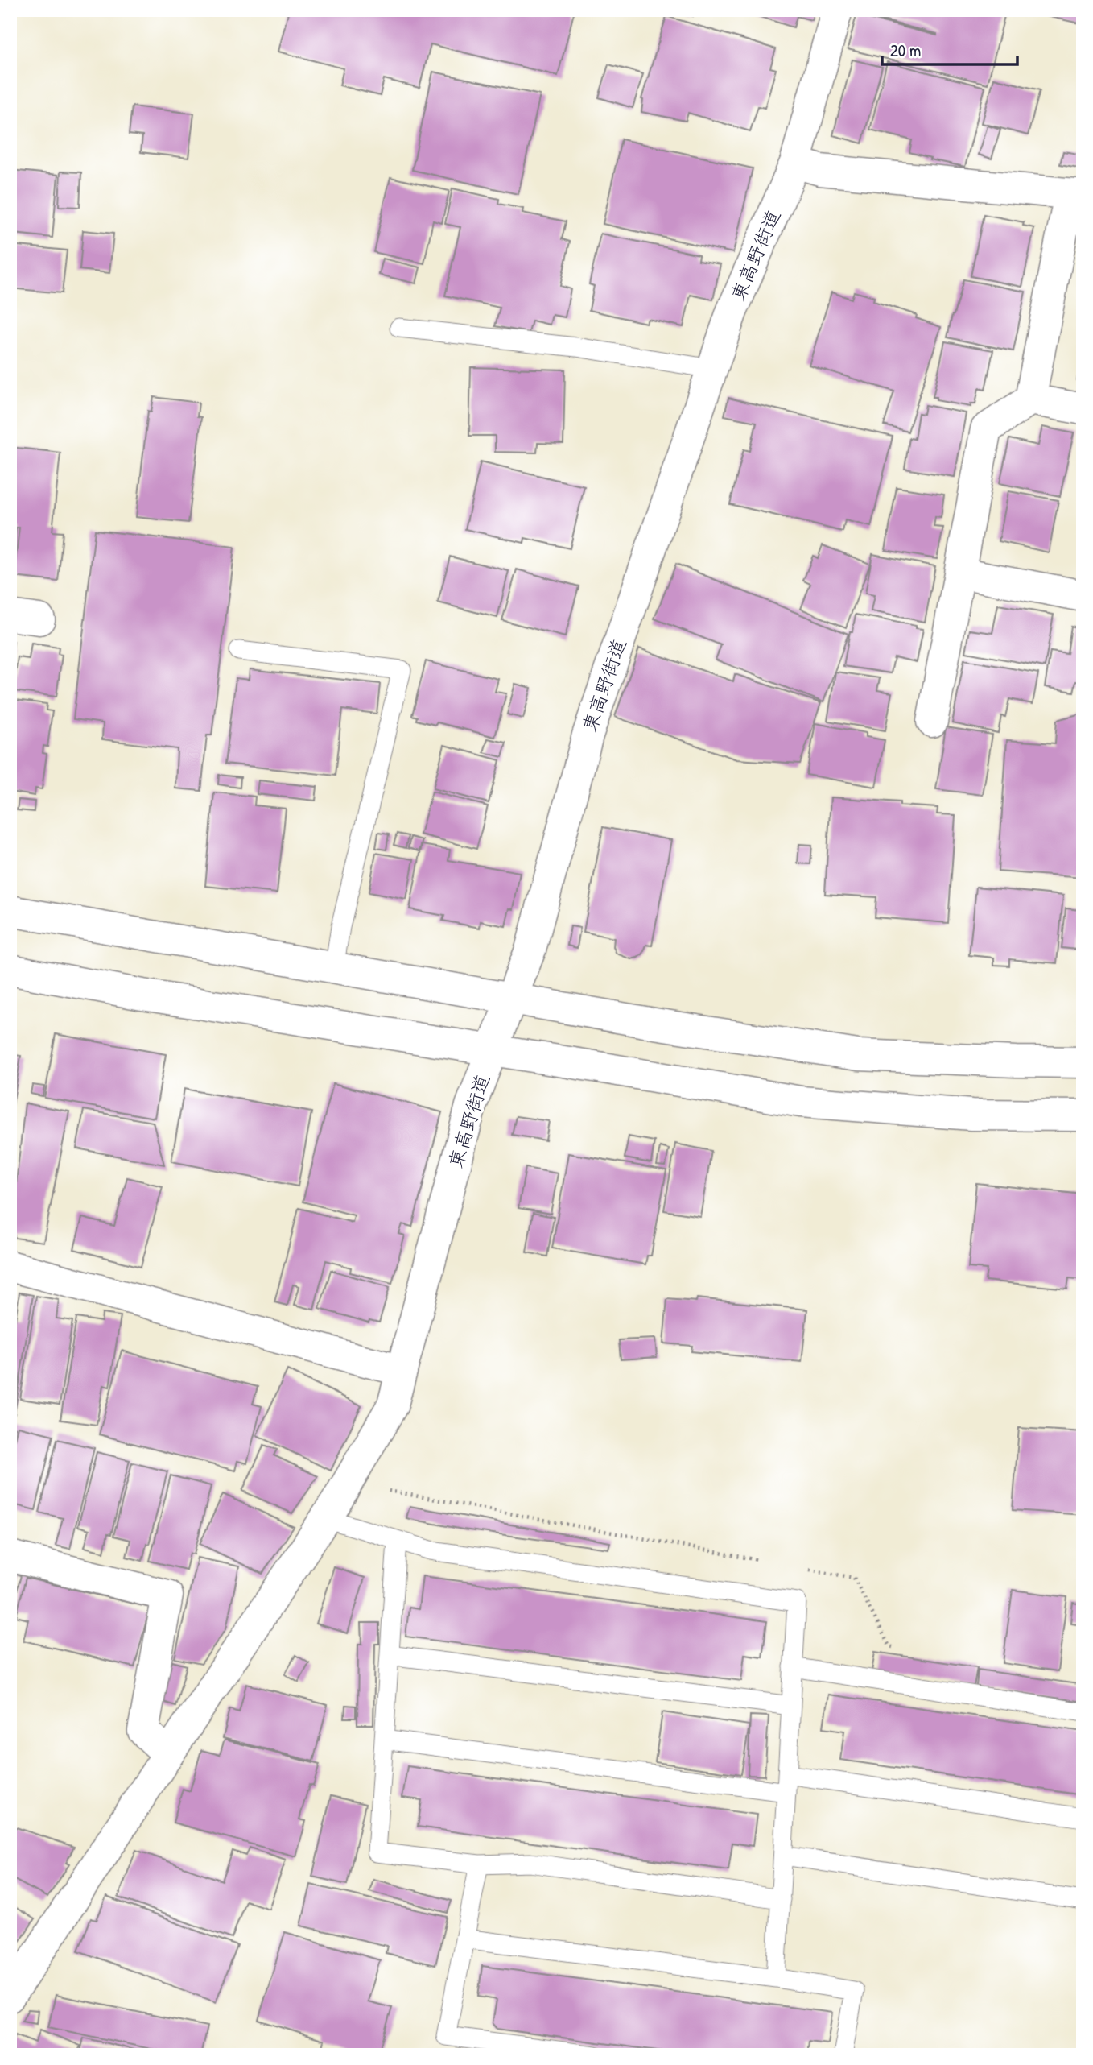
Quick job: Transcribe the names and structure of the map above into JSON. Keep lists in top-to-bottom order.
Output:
{
  "streets": {
    "street": ["東高野街道"]
  },
  "scale_bar": "20 m"
}
